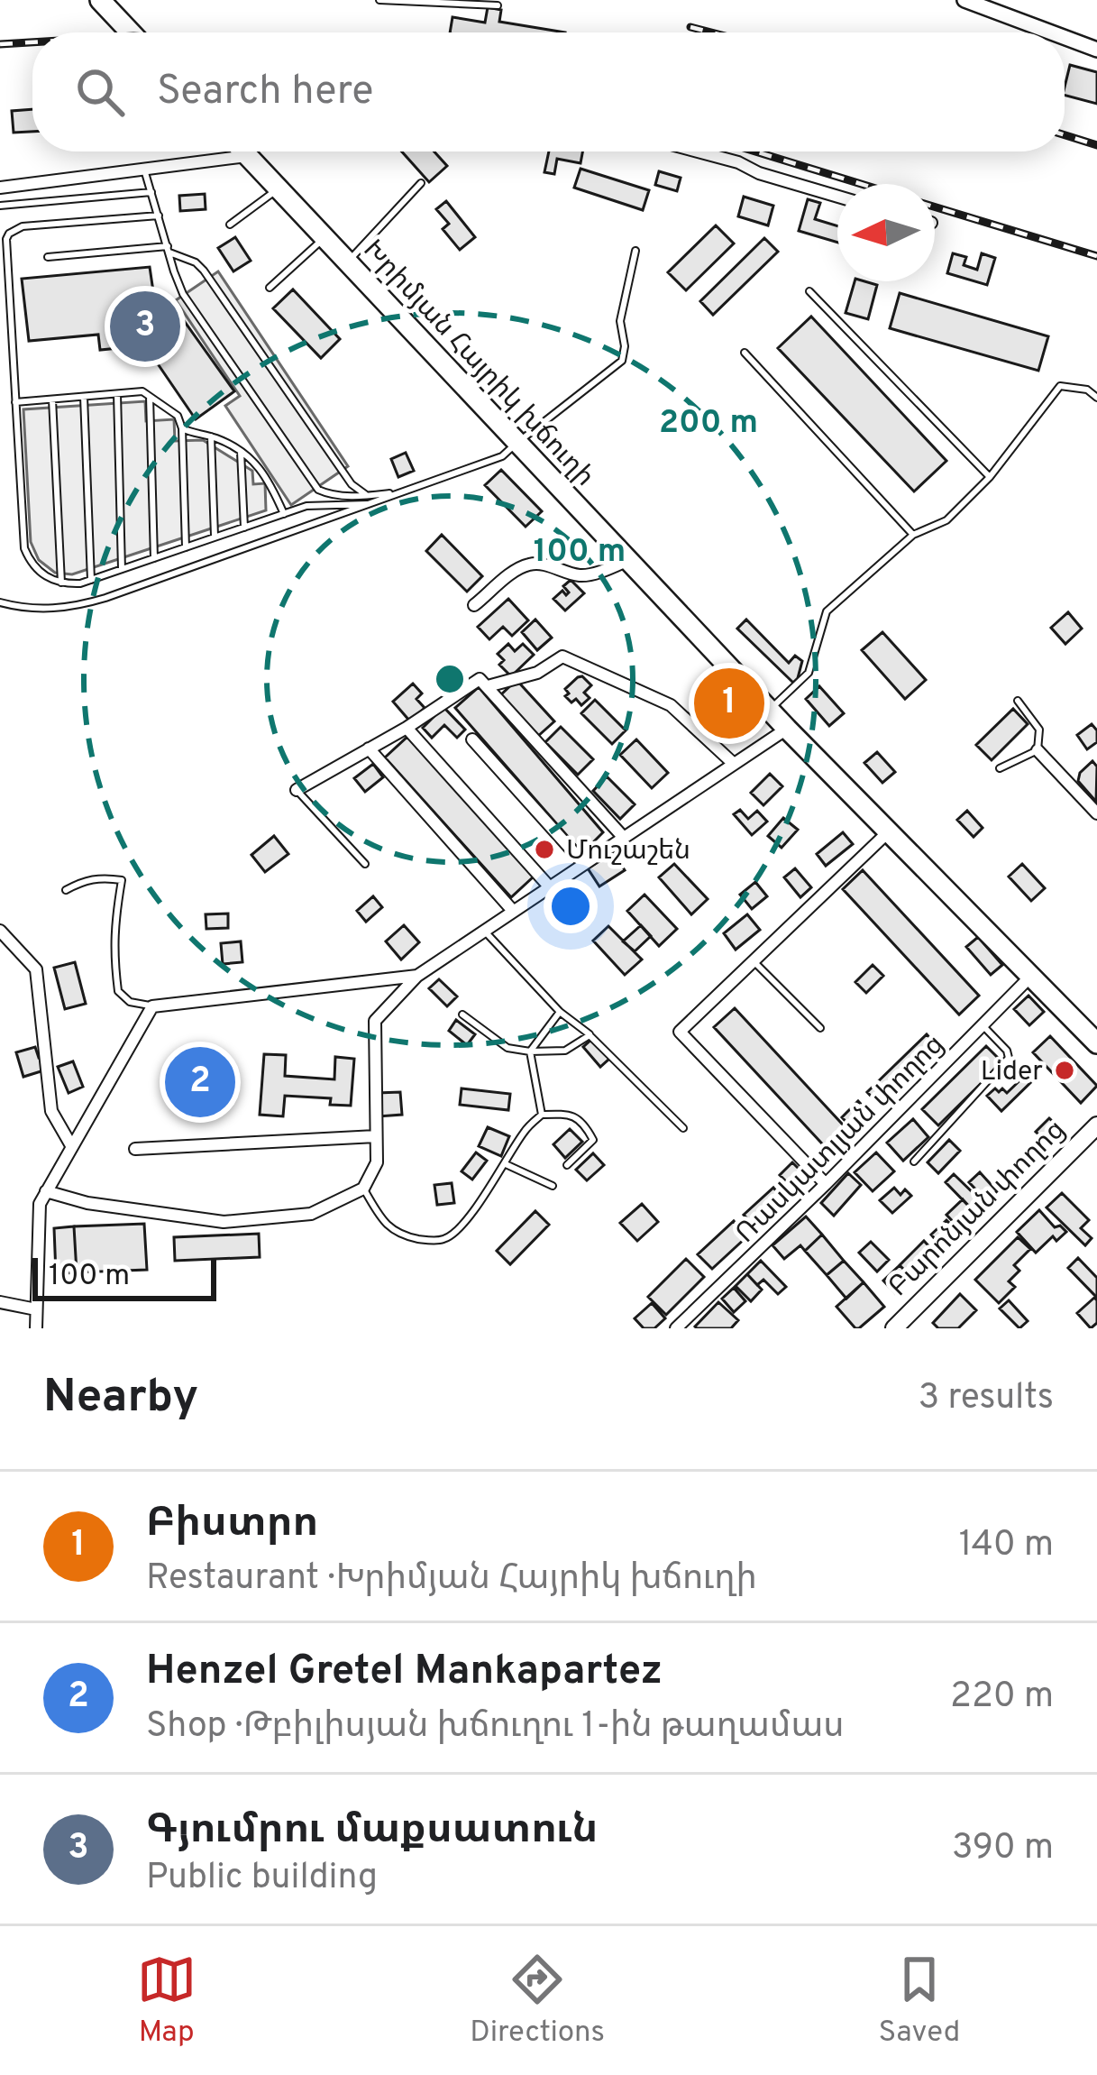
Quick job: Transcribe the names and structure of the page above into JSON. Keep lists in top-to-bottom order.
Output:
{
  "streets": {
    "highway": ["Խրիմյան Հայրիկ խճուղի"],
    "main road": ["Բարոնյան փողոց"],
    "street": ["Ռասկատլյան փողոց"]
  },
  "crossings": [
    ["Խրիմյան Հայրիկ խճուղի", "Ռասկատլյան փողոց"]
  ],
  "places": ["Մուշաշեն", "Lider"],
  "scale_bar": "100 m",
  "north": "left",
  "page": {
    "search": "Search here",
    "pins": ["3", "1", "2"],
    "scale": "100 m",
    "heading": ["Nearby", "3 results"],
    "list": [
      {
        "mark": "1",
        "name": "Բիստրո",
        "note": "Restaurant · Խրիմյան Հայրիկ խճուղի",
        "value": "140 m"
      },
      {
        "mark": "2",
        "name": "Henzel Gretel Mankapartez",
        "note": "Shop · Թբիլիսյան խճուղու 1-ին թաղամաս",
        "value": "220 m"
      },
      {
        "mark": "3",
        "name": "Գյումրու մաքսատուն",
        "note": "Public building",
        "value": "390 m"
      }
    ],
    "nav": ["Map", "Directions", "Saved"]
  },
  "rings": ["200 m", "100 m"]
}
